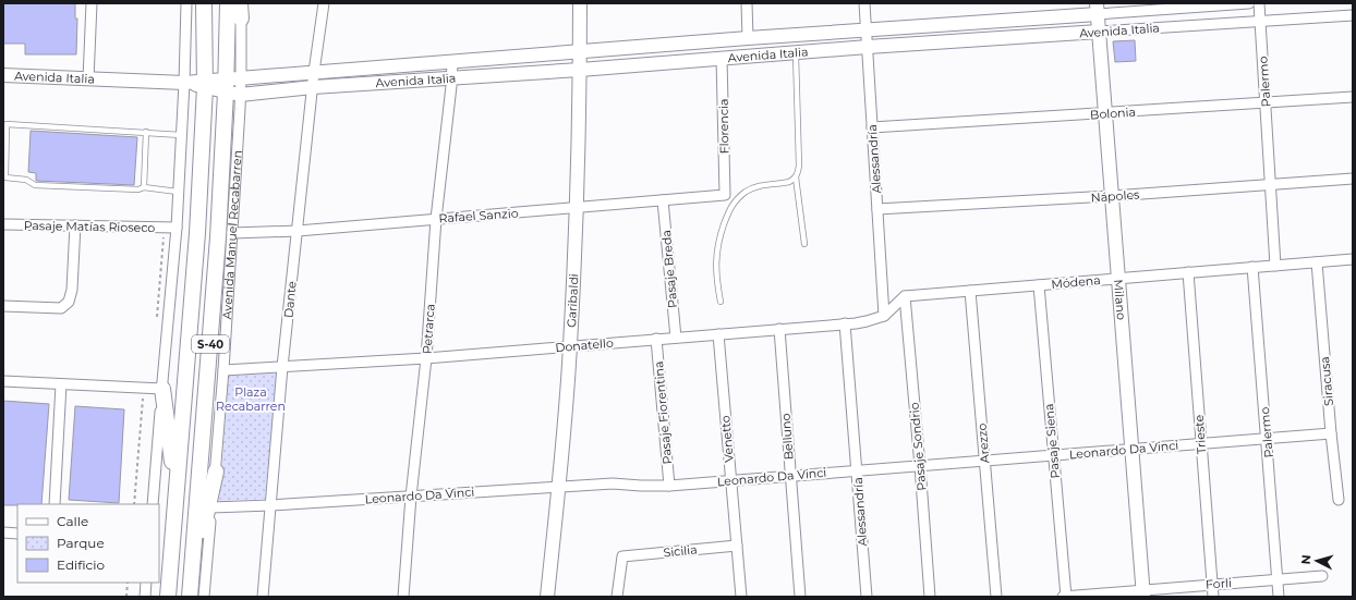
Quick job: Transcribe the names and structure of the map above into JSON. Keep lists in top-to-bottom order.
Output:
{
  "streets": {
    "main road": ["Avenida Manuel Recabarren", "S-40"],
    "street": [
      "Avenida Italia",
      "Palermo",
      "Bolonia",
      "Florencia",
      "Alessandría",
      "Nápoles",
      "Rafael Sanzio",
      "Pasaje Matías Rioseco",
      "Pasaje Breda",
      "Módena",
      "Dante",
      "Garibaldi",
      "Milano",
      "Petrarca",
      "Donatello",
      "Siracusa",
      "Pasaje Fiorentina",
      "Trieste",
      "Belluno",
      "Venetto",
      "Pasaje Siena",
      "Arezzo",
      "Pasaje Sondrio",
      "Leonardo Da Vinci",
      "Sicilia",
      "Forli"
    ]
  },
  "crossings": [
    ["Avenida Italia", "Palermo"],
    ["Avenida Italia", "Florencia"],
    ["Avenida Italia", "Alessandría"],
    ["Avenida Italia", "Avenida Manuel Recabarren"],
    ["Avenida Italia", "Dante"],
    ["Avenida Italia", "Garibaldi"],
    ["Avenida Italia", "Milano"],
    ["Avenida Italia", "Petrarca"],
    ["Avenida Italia", "S-40"],
    ["Palermo", "Bolonia"],
    ["Palermo", "Nápoles"],
    ["Palermo", "Módena"],
    ["Palermo", "Leonardo Da Vinci"],
    ["Palermo", "Forli"],
    ["Bolonia", "Alessandría"],
    ["Bolonia", "Milano"],
    ["Florencia", "Rafael Sanzio"],
    ["Alessandría", "Nápoles"],
    ["Alessandría", "Donatello"],
    ["Alessandría", "Leonardo Da Vinci"],
    ["Nápoles", "Milano"],
    ["Rafael Sanzio", "Avenida Manuel Recabarren"],
    ["Rafael Sanzio", "Pasaje Breda"],
    ["Rafael Sanzio", "Dante"],
    ["Rafael Sanzio", "Garibaldi"],
    ["Rafael Sanzio", "Petrarca"],
    ["Avenida Manuel Recabarren", "Leonardo Da Vinci"],
    ["Pasaje Breda", "Donatello"],
    ["Módena", "Milano"],
    ["Módena", "Siracusa"],
    ["Módena", "Trieste"],
    ["Módena", "Pasaje Siena"],
    ["Módena", "Arezzo"],
    ["Módena", "Pasaje Sondrio"],
    ["Dante", "Donatello"],
    ["Dante", "Leonardo Da Vinci"],
    ["Garibaldi", "Donatello"],
    ["Garibaldi", "Leonardo Da Vinci"],
    ["Milano", "Leonardo Da Vinci"],
    ["Milano", "Forli"],
    ["Petrarca", "Donatello"],
    ["Petrarca", "Leonardo Da Vinci"],
    ["Donatello", "Pasaje Fiorentina"],
    ["Donatello", "Belluno"],
    ["Donatello", "Venetto"],
    ["Siracusa", "Leonardo Da Vinci"],
    ["Pasaje Fiorentina", "Leonardo Da Vinci"],
    ["Trieste", "Leonardo Da Vinci"],
    ["Trieste", "Forli"],
    ["Belluno", "Leonardo Da Vinci"],
    ["Venetto", "Leonardo Da Vinci"],
    ["Venetto", "Sicilia"],
    ["Pasaje Siena", "Leonardo Da Vinci"],
    ["Pasaje Siena", "Forli"],
    ["Arezzo", "Leonardo Da Vinci"],
    ["Pasaje Sondrio", "Leonardo Da Vinci"]
  ],
  "parks": ["Plaza Recabarren"],
  "legend": ["Calle", "Parque", "Edificio"],
  "north": "left"
}
